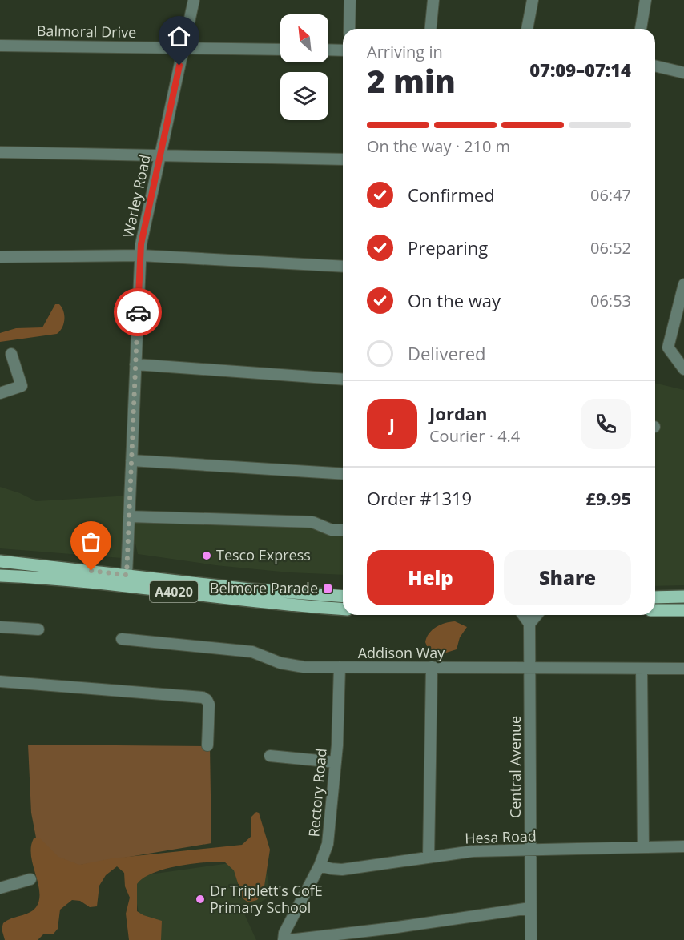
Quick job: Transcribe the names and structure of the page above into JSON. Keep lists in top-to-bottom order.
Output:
{
  "streets": {
    "main road": ["A4020"],
    "street": [
      "Balmoral Drive",
      "Warley Road",
      "Addison Way",
      "Central Avenue",
      "Rectory Road",
      "Hesa Road"
    ]
  },
  "crossings": [
    ["Balmoral Drive", "Warley Road"],
    ["Warley Road", "A4020"],
    ["Addison Way", "Central Avenue"],
    ["Addison Way", "Rectory Road"],
    ["Central Avenue", "Hesa Road"],
    ["Rectory Road", "Hesa Road"]
  ],
  "places": {
    "other": ["Tesco Express", "Dr Triplett's CofE Primary School"],
    "transit": ["Belmore Parade"]
  },
  "north": "top left",
  "page": {
    "heading": ["2 min", "Arriving in", "07:09–07:14"],
    "panel": [
      "Jordan",
      "Courier · 4.4",
      "Order #1319",
      "£9.95"
    ],
    "bar": "On the way · 210 m",
    "list": [
      ["Confirmed", "06:47"],
      ["Preparing", "06:52"],
      ["On the way", "06:53"],
      "Delivered"
    ],
    "round": "J",
    "buttons": ["Help", "Share"]
  }
}
